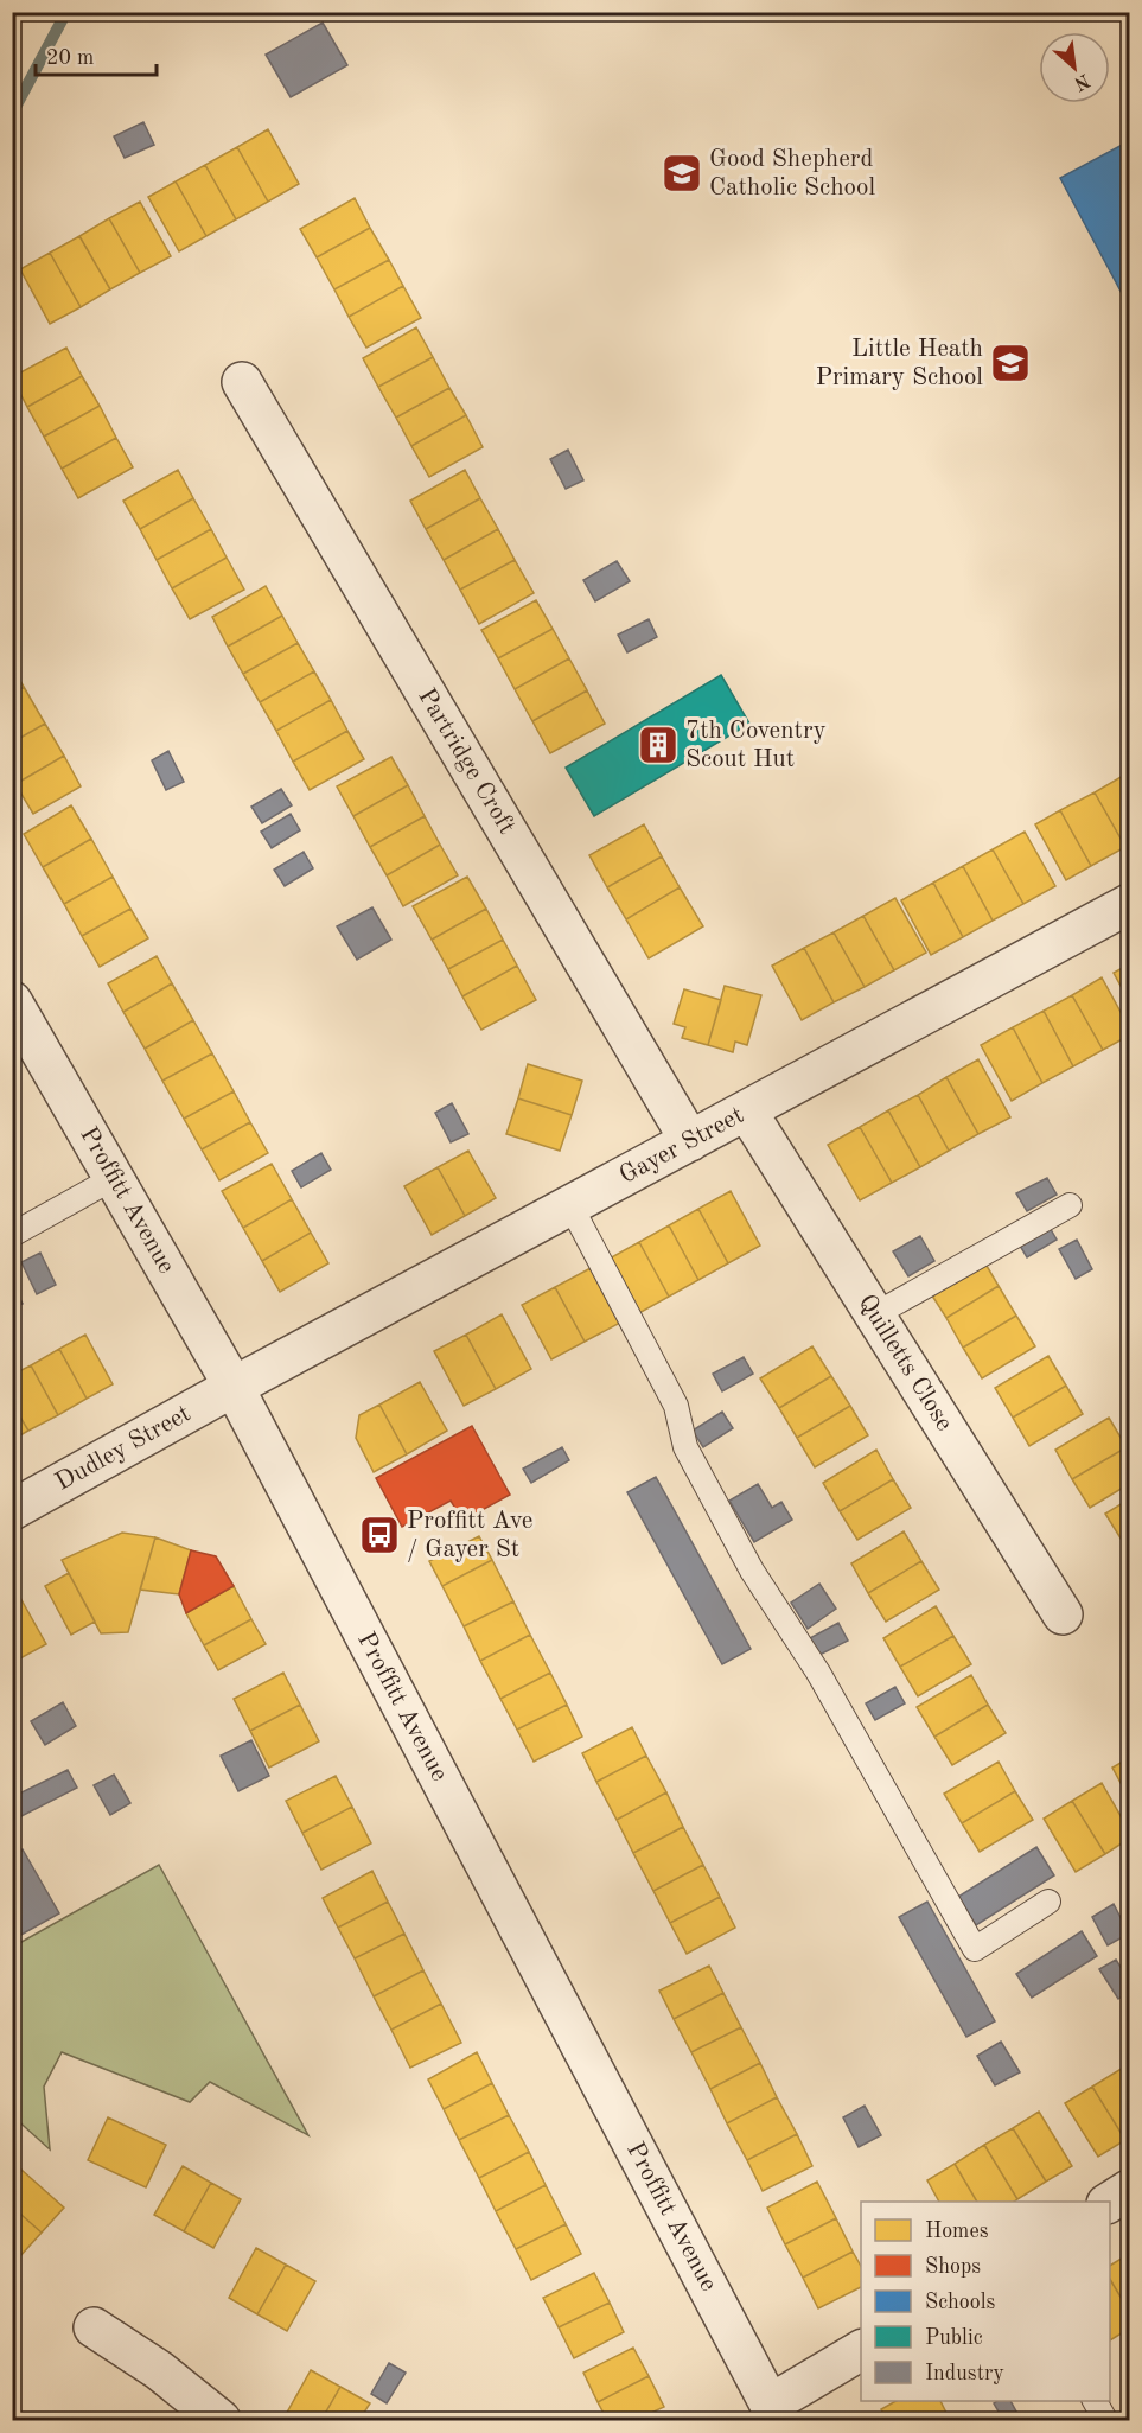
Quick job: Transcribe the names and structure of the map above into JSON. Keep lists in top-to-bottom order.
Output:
{
  "streets": {
    "street": [
      "Partridge Croft",
      "Gayer Street",
      "Proffitt Avenue",
      "Quilletts Close",
      "Dudley Street"
    ]
  },
  "crossings": [
    ["Partridge Croft", "Gayer Street"],
    ["Gayer Street", "Proffitt Avenue"],
    ["Gayer Street", "Quilletts Close"],
    ["Gayer Street", "Dudley Street"],
    ["Proffitt Avenue", "Dudley Street"]
  ],
  "places": {
    "school or university": ["Good Shepherd Catholic School", "Little Heath Primary School"],
    "building": ["7th Coventry Scout Hut"],
    "bus stop": ["Proffitt Ave / Gayer St"]
  },
  "legend": [
    "Homes",
    "Shops",
    "Schools",
    "Public",
    "Industry"
  ],
  "scale_bar": "20 m",
  "north": "bottom right"
}
